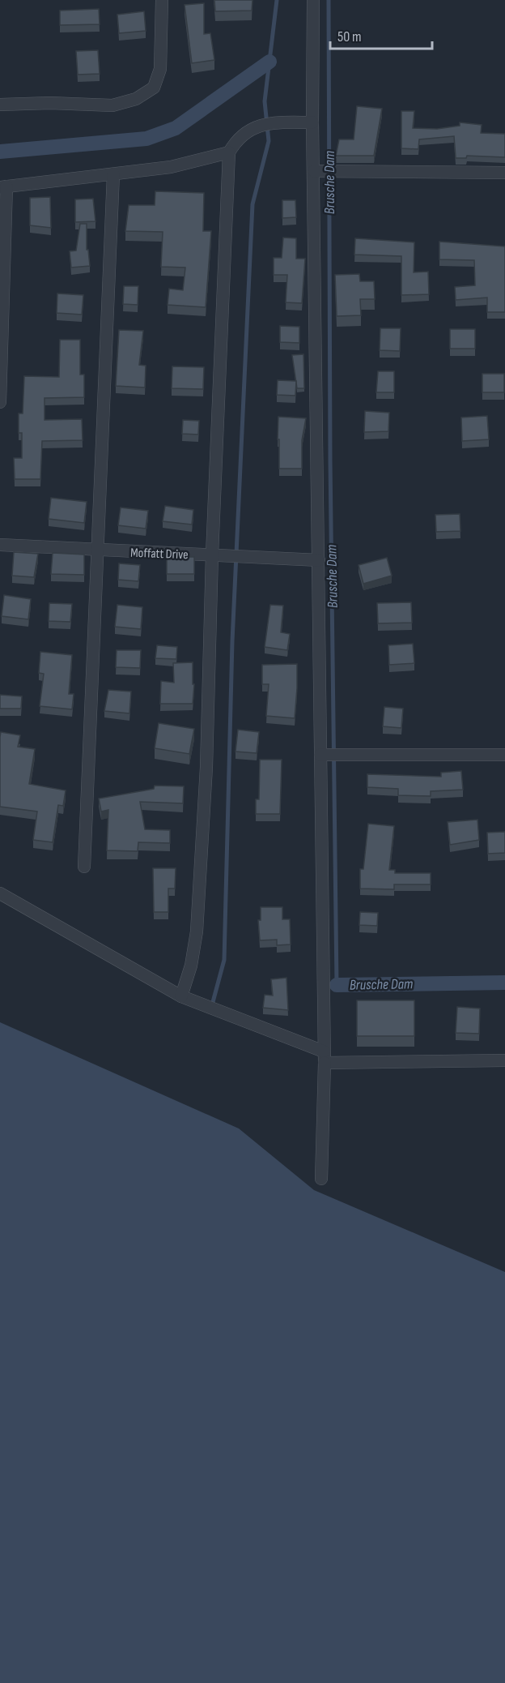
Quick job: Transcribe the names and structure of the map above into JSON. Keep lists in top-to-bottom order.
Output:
{
  "streets": {
    "street": ["Moffatt Drive"]
  },
  "water": ["Brusche Dam"],
  "scale_bar": "50 m"
}
